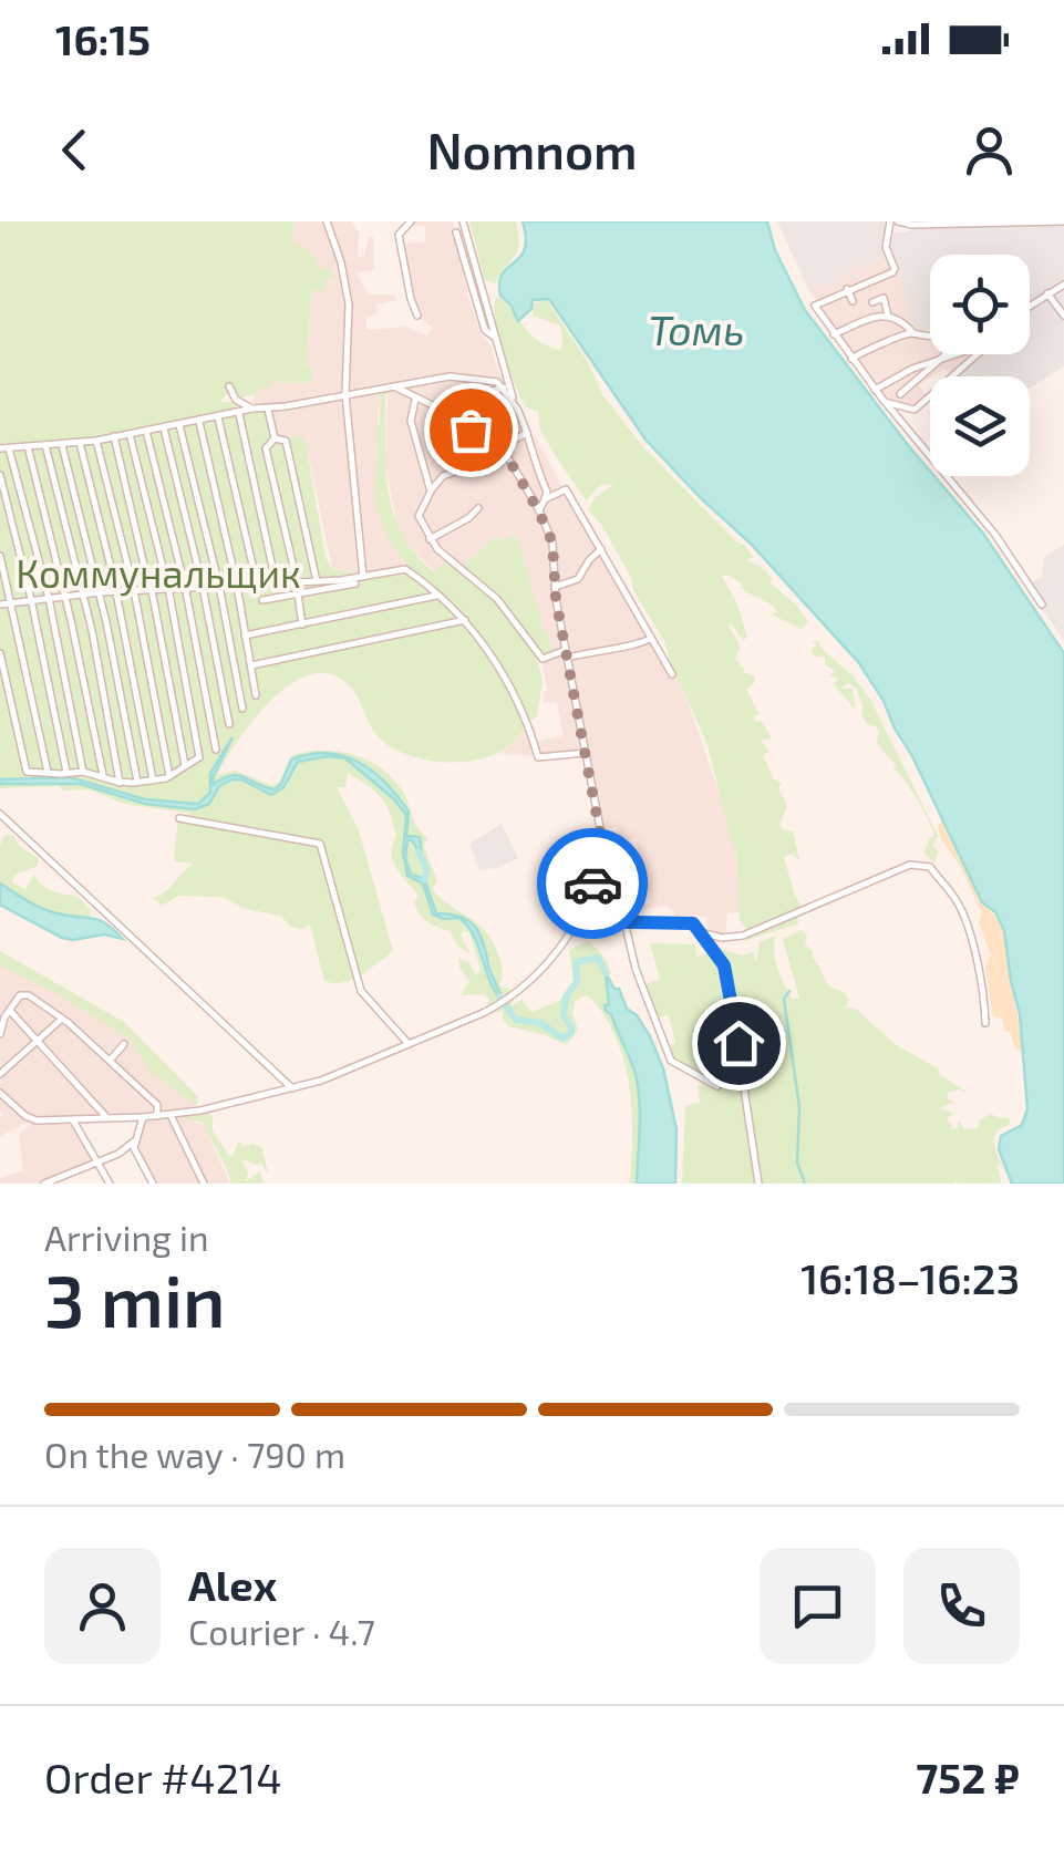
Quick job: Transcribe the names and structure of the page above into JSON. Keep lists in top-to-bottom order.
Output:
{
  "water": ["Томь"],
  "parks": ["Коммунальщик"],
  "page": {
    "status": "16:15",
    "header": "Nomnom",
    "heading": ["3 min", "Arriving in", "16:18–16:23"],
    "panel": [
      "Alex",
      "Courier · 4.7",
      "Order #4214",
      "752 ₽"
    ],
    "bar": "On the way · 790 m"
  }
}
